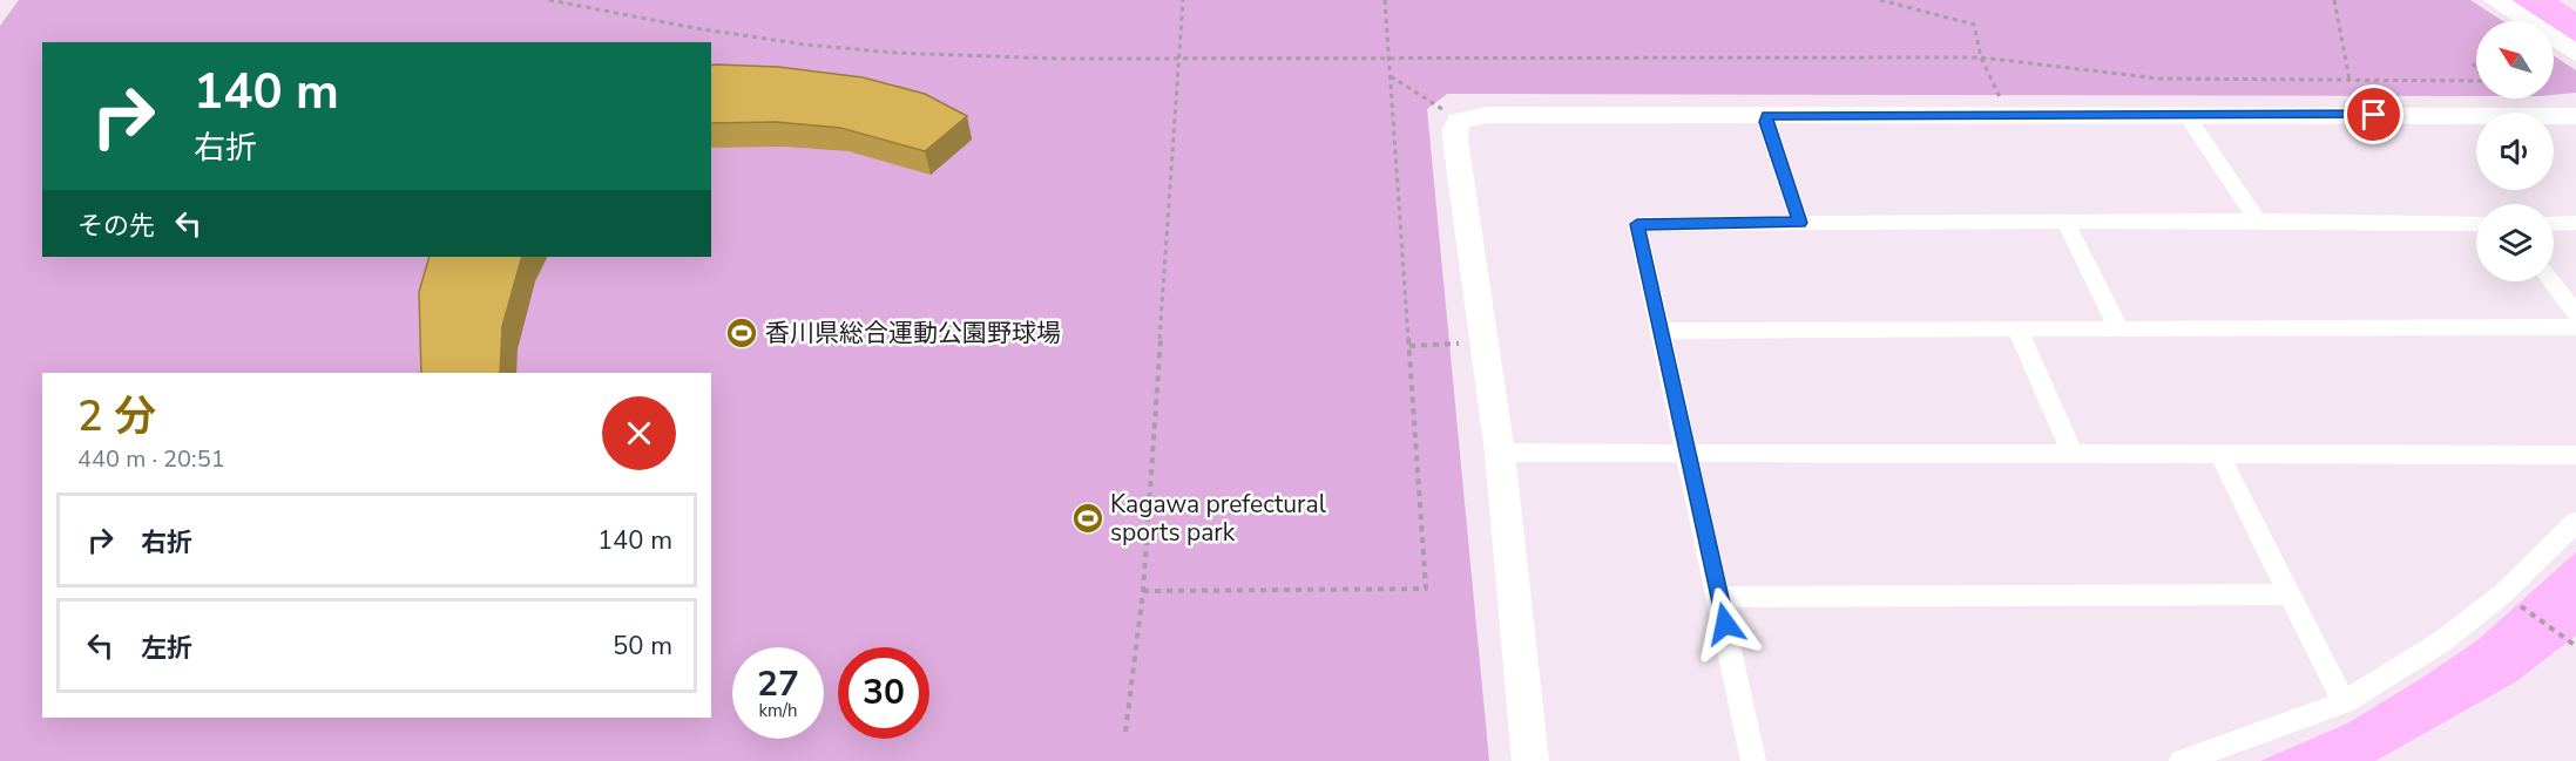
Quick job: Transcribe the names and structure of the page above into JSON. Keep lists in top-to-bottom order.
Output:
{
  "places": {
    "sports": ["香川県総合運動公園野球場", "Kagawa prefectural sports park"]
  },
  "north": "top left",
  "page": {
    "turn": ["140 m", "右折"],
    "then": "その先",
    "heading": ["2 分", "440 m · 20:51"],
    "list": [
      {
        "name": "右折",
        "value": "140 m"
      },
      {
        "name": "左折",
        "value": "50 m"
      }
    ],
    "speed": "27 km/h",
    "limit": "30"
  }
}
